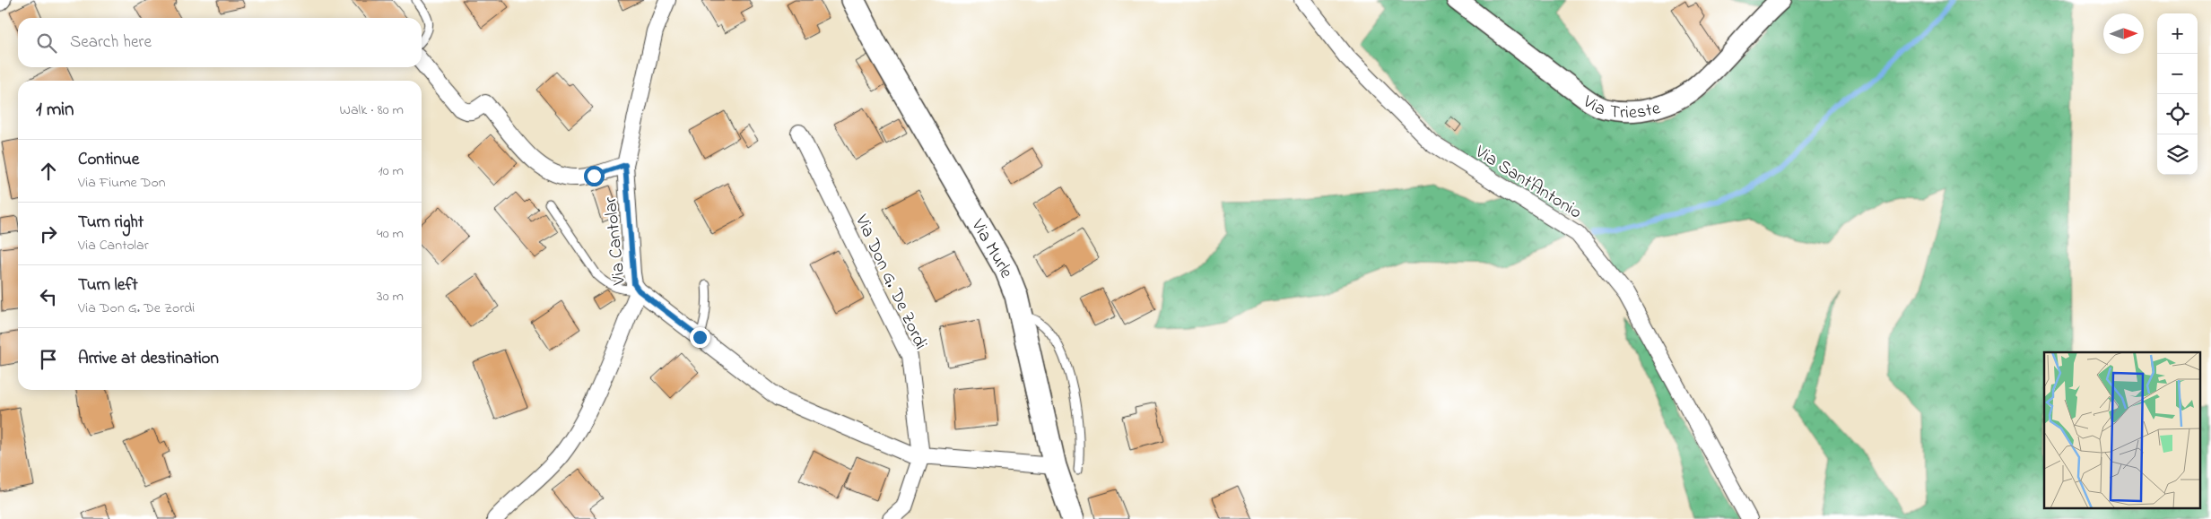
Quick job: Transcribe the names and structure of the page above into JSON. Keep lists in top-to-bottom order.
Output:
{
  "streets": {
    "main road": ["Via Murle"],
    "street": [
      "Via Trieste",
      "Via Sant'Antonio",
      "Via Cantolar",
      "Via Don G. De Zordi"
    ]
  },
  "north": "right",
  "page": {
    "map_buttons": ["+", "−"],
    "search": "Search here",
    "heading": ["1 min", "Walk · 80 m"],
    "list": [
      ["Continue", "Via Fiume Don", "10 m"],
      ["Turn right", "Via Cantolar", "40 m"],
      ["Turn left", "Via Don G. De Zordi", "30 m"],
      "Arrive at destination"
    ]
  }
}
